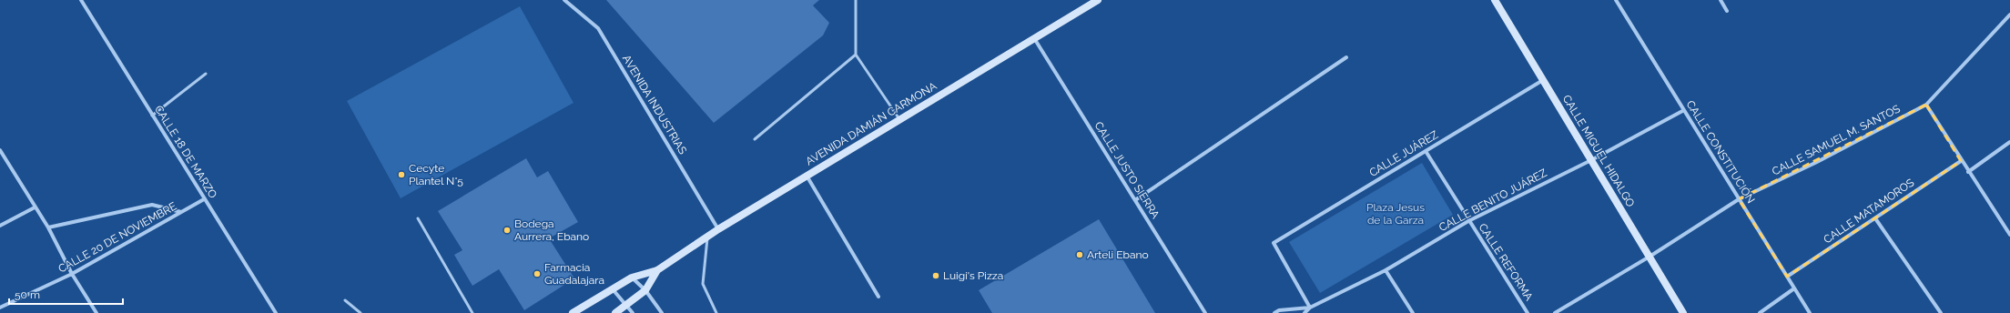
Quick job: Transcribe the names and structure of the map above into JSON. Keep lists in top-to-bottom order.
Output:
{
  "streets": {
    "street": [
      "AVENIDA INDUSTRIAS",
      "AVENIDA DAMIÁN CARMONA",
      "CALLE SAMUEL M. SANTOS",
      "CALLE MIGUEL HIDALGO",
      "CALLE 18 DE MARZO",
      "CALLE CONSTITUCIÓN",
      "CALLE JUÁREZ",
      "CALLE JUSTO SIERRA",
      "CALLE BENITO JUÁREZ",
      "CALLE MATAMOROS",
      "CALLE 20 DE NOVIEMBRE",
      "CALLE REFORMA"
    ]
  },
  "crossings": [
    ["AVENIDA INDUSTRIAS", "AVENIDA DAMIÁN CARMONA"],
    ["AVENIDA DAMIÁN CARMONA", "CALLE JUSTO SIERRA"],
    ["CALLE SAMUEL M. SANTOS", "CALLE MIGUEL HIDALGO"],
    ["CALLE SAMUEL M. SANTOS", "CALLE CONSTITUCIÓN"],
    ["CALLE MIGUEL HIDALGO", "CALLE JUÁREZ"],
    ["CALLE MIGUEL HIDALGO", "CALLE BENITO JUÁREZ"],
    ["CALLE 18 DE MARZO", "CALLE 20 DE NOVIEMBRE"],
    ["CALLE CONSTITUCIÓN", "CALLE BENITO JUÁREZ"],
    ["CALLE CONSTITUCIÓN", "CALLE MATAMOROS"],
    ["CALLE JUÁREZ", "CALLE BENITO JUÁREZ"],
    ["CALLE JUÁREZ", "CALLE REFORMA"],
    ["CALLE BENITO JUÁREZ", "CALLE REFORMA"]
  ],
  "parks": ["Plaza Jesus de la Garza"],
  "places": [
    "Cecyte Plantel N°5",
    "Bodega Aurrera, Ebano",
    "Arteli Ebano",
    "Farmacia Guadalajara",
    "Luigi's Pizza"
  ],
  "scale_bar": "50 m"
}
